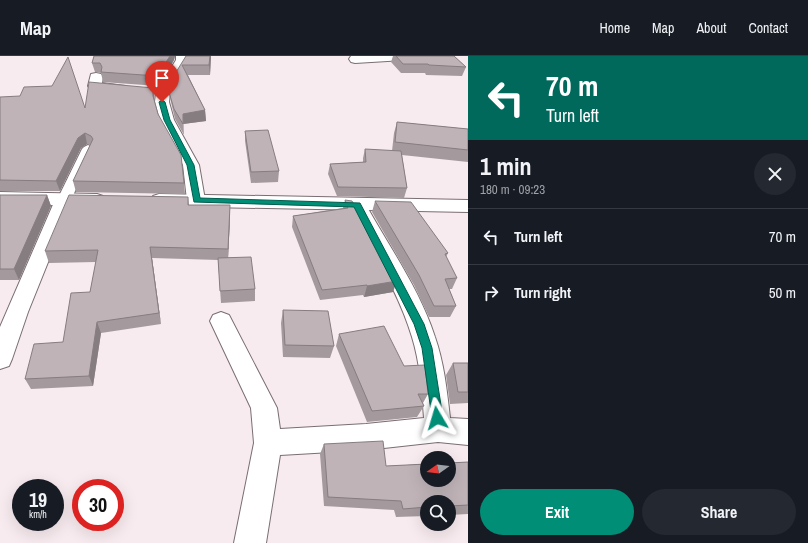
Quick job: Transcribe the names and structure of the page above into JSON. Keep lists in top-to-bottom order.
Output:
{
  "north": "left",
  "page": {
    "header": "Map",
    "nav": [
      "Home",
      "Map",
      "About",
      "Contact"
    ],
    "turn": ["70 m", "Turn left"],
    "heading": ["1 min", "180 m · 09:23"],
    "list": [
      {
        "name": "Turn left",
        "value": "70 m"
      },
      {
        "name": "Turn right",
        "value": "50 m"
      }
    ],
    "speed": "19 km/h",
    "limit": "30",
    "buttons": ["Exit", "Share"]
  }
}
